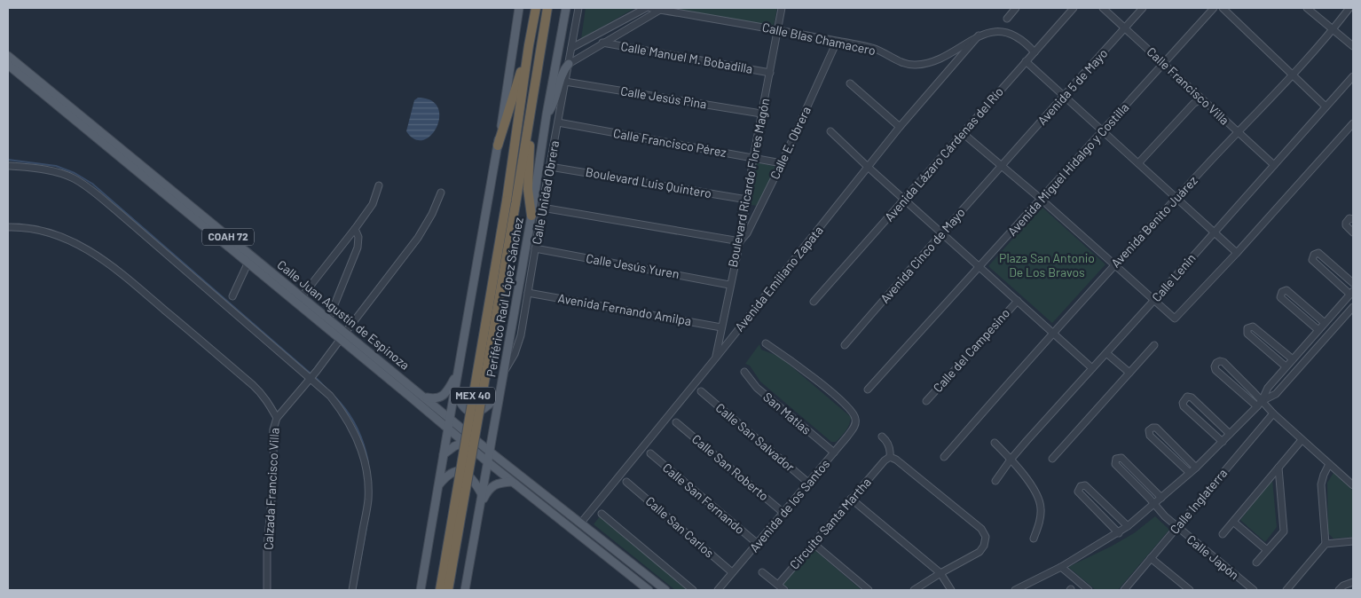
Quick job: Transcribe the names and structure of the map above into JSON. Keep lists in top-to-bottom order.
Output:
{
  "streets": {
    "highway": ["Periférico Raúl López Sánchez", "MEX 40"],
    "main road": ["COAH 72", "Calle Juan Agustín de Espinoza"],
    "street": [
      "Calle Blas Chamacero",
      "Calle Manuel M. Bobadilla",
      "Calle Francisco Villa",
      "Avenida 5 de Mayo",
      "Calle Jesús Pina",
      "Calle Francisco Pérez",
      "Calle E. Obrera",
      "Avenida Lázaro Cárdenas del Río",
      "Avenida Miguel Hidalgo y Costilla",
      "Boulevard Luis Quintero",
      "Boulevard Ricardo Flores Magón",
      "Calle Unidad Obrera",
      "Avenida Benito Juárez",
      "Avenida Cinco de Mayo",
      "Calle Jesús Yuren",
      "Calle Lenin",
      "Avenida Emiliano Zapata",
      "Avenida Fernando Amilpa",
      "Calle del Campesino",
      "San Matías",
      "Calle San Salvador",
      "Calle San Roberto",
      "Calzada Francisco Villa",
      "Calle San Fernando",
      "Calle Inglaterra",
      "Avenida de los Santos",
      "Circuito Santa Martha",
      "Calle San Carlos",
      "Calle Japón"
    ]
  },
  "crossings": [
    ["Calle Blas Chamacero", "Calle E. Obrera"],
    ["Calle Blas Chamacero", "Avenida Lázaro Cárdenas del Río"],
    ["Calle Blas Chamacero", "Boulevard Ricardo Flores Magón"],
    ["Calle Blas Chamacero", "Avenida Emiliano Zapata"],
    ["Calle Manuel M. Bobadilla", "Boulevard Ricardo Flores Magón"],
    ["Calle Francisco Villa", "Avenida 5 de Mayo"],
    ["Calle Francisco Villa", "Avenida Miguel Hidalgo y Costilla"],
    ["Calle Francisco Villa", "Avenida Benito Juárez"],
    ["Calle Francisco Villa", "Calle Lenin"],
    ["Avenida 5 de Mayo", "Avenida Cinco de Mayo"],
    ["Calle Jesús Pina", "Boulevard Ricardo Flores Magón"],
    ["Calle Jesús Pina", "Calle Unidad Obrera"],
    ["Calle Francisco Pérez", "Calle E. Obrera"],
    ["Calle Francisco Pérez", "Boulevard Ricardo Flores Magón"],
    ["Calle Francisco Pérez", "Calle Unidad Obrera"],
    ["Calle E. Obrera", "Boulevard Ricardo Flores Magón"],
    ["Boulevard Luis Quintero", "Boulevard Ricardo Flores Magón"],
    ["Boulevard Luis Quintero", "Calle Unidad Obrera"],
    ["Boulevard Ricardo Flores Magón", "Calle Jesús Yuren"],
    ["Boulevard Ricardo Flores Magón", "Avenida Emiliano Zapata"],
    ["Boulevard Ricardo Flores Magón", "Avenida Fernando Amilpa"],
    ["Calle Unidad Obrera", "Calle Jesús Yuren"],
    ["Calle Unidad Obrera", "Periférico Raúl López Sánchez"],
    ["Calle Unidad Obrera", "Avenida Fernando Amilpa"],
    ["Avenida Emiliano Zapata", "Calle Juan Agustín de Espinoza"],
    ["Periférico Raúl López Sánchez", "Calle Juan Agustín de Espinoza"],
    ["Calle Juan Agustín de Espinoza", "Calzada Francisco Villa"],
    ["San Matías", "Avenida de los Santos"],
    ["Calle San Salvador", "Avenida de los Santos"],
    ["Calle San Roberto", "Avenida de los Santos"],
    ["Calle San Fernando", "Avenida de los Santos"],
    ["Calle Inglaterra", "Calle Japón"],
    ["Avenida de los Santos", "Calle San Carlos"]
  ],
  "parks": ["Plaza San Antonio De Los Bravos"]
}
